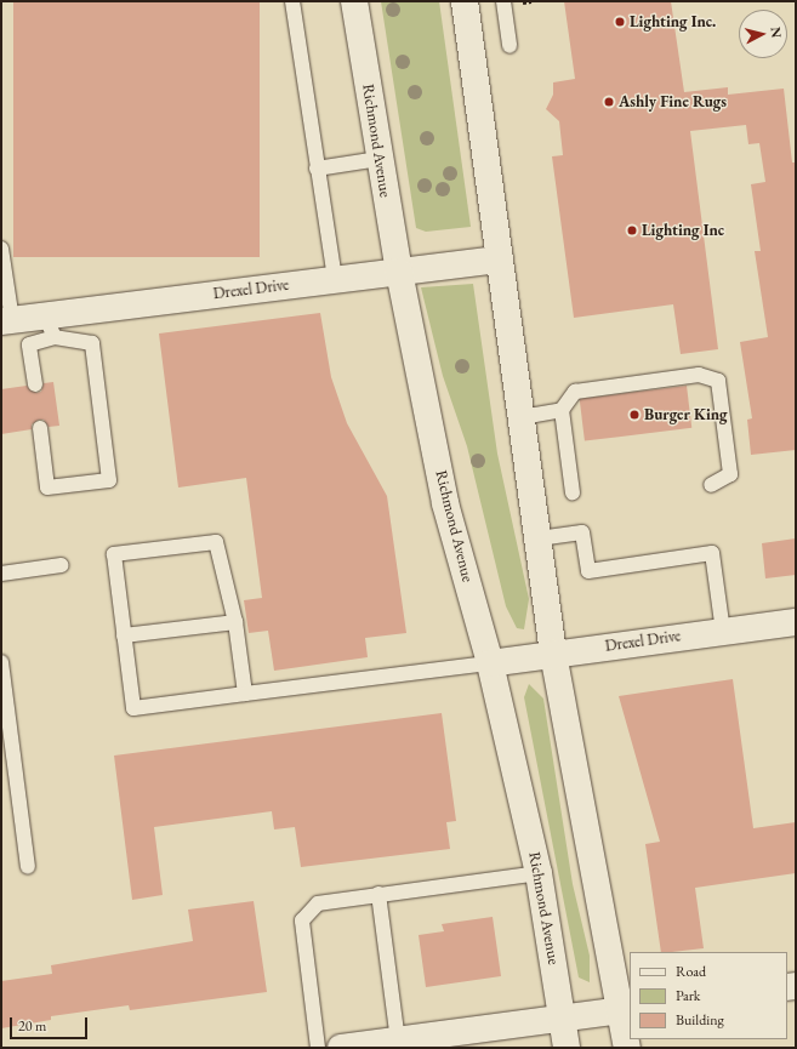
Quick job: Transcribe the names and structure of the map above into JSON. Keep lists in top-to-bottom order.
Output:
{
  "streets": {
    "main road": ["Richmond Avenue", "Drexel Drive"]
  },
  "crossings": [
    ["Richmond Avenue", "Drexel Drive"]
  ],
  "places": [
    "Lighting Inc.",
    "Ashly Fine Rugs",
    "Lighting Inc",
    "Burger King"
  ],
  "legend": ["Road", "Park", "Building"],
  "scale_bar": "20 m",
  "north": "right"
}
